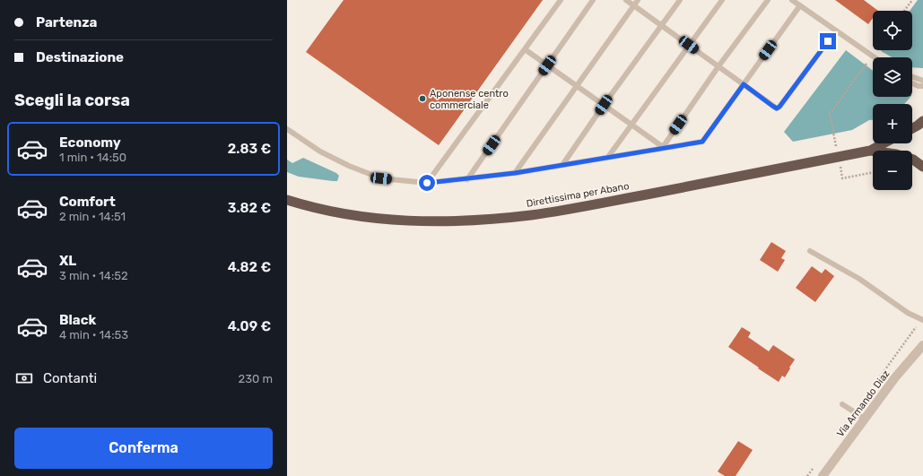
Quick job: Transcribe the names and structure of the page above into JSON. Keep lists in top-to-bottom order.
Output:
{
  "streets": {
    "highway": ["Direttissima per Abano"],
    "street": ["Via Armando Diaz"]
  },
  "places": ["Aponense centro commerciale"],
  "page": {
    "banner": ["Partenza", "Destinazione"],
    "map_buttons": ["+", "−"],
    "heading": "Scegli la corsa",
    "list": [
      {
        "name": "Economy",
        "note": "1 min · 14:50",
        "value": "2.83 €"
      },
      {
        "name": "Comfort",
        "note": "2 min · 14:51",
        "value": "3.82 €"
      },
      {
        "name": "XL",
        "note": "3 min · 14:52",
        "value": "4.82 €"
      },
      {
        "name": "Black",
        "note": "4 min · 14:53",
        "value": "4.09 €"
      }
    ],
    "pay": ["Contanti", "230 m"],
    "buttons": "Conferma"
  }
}
